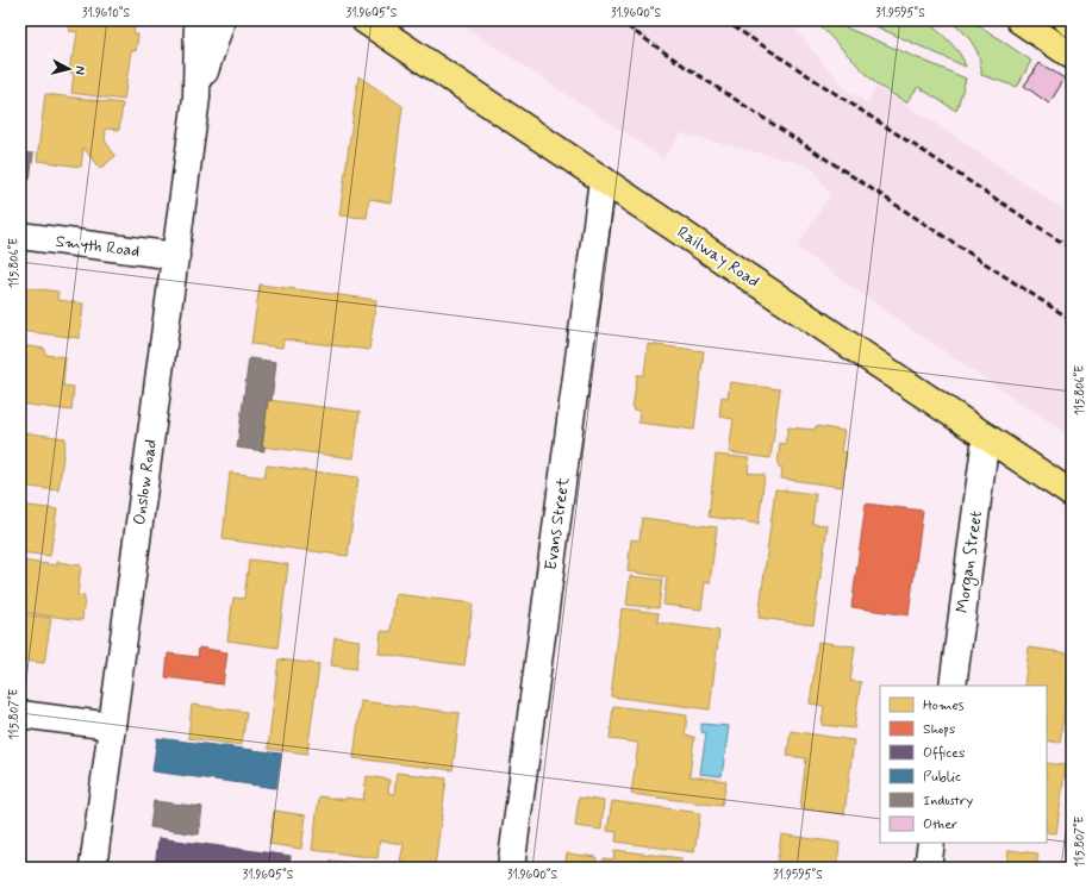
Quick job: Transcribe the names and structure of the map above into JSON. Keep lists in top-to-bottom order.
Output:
{
  "streets": {
    "main road": ["Railway Road"],
    "street": [
      "Smyth Road",
      "Onslow Road",
      "Evans Street",
      "Morgan Street"
    ]
  },
  "crossings": [
    ["Smyth Road", "Onslow Road"],
    ["Railway Road", "Evans Street"],
    ["Railway Road", "Morgan Street"]
  ],
  "legend": [
    "Homes",
    "Shops",
    "Offices",
    "Public",
    "Industry",
    "Other"
  ],
  "north": "right",
  "coordinates": [
    "31.9610°S",
    "31.9605°S",
    "31.9600°S",
    "31.9595°S",
    "115.806°E",
    "115.807°E"
  ]
}
